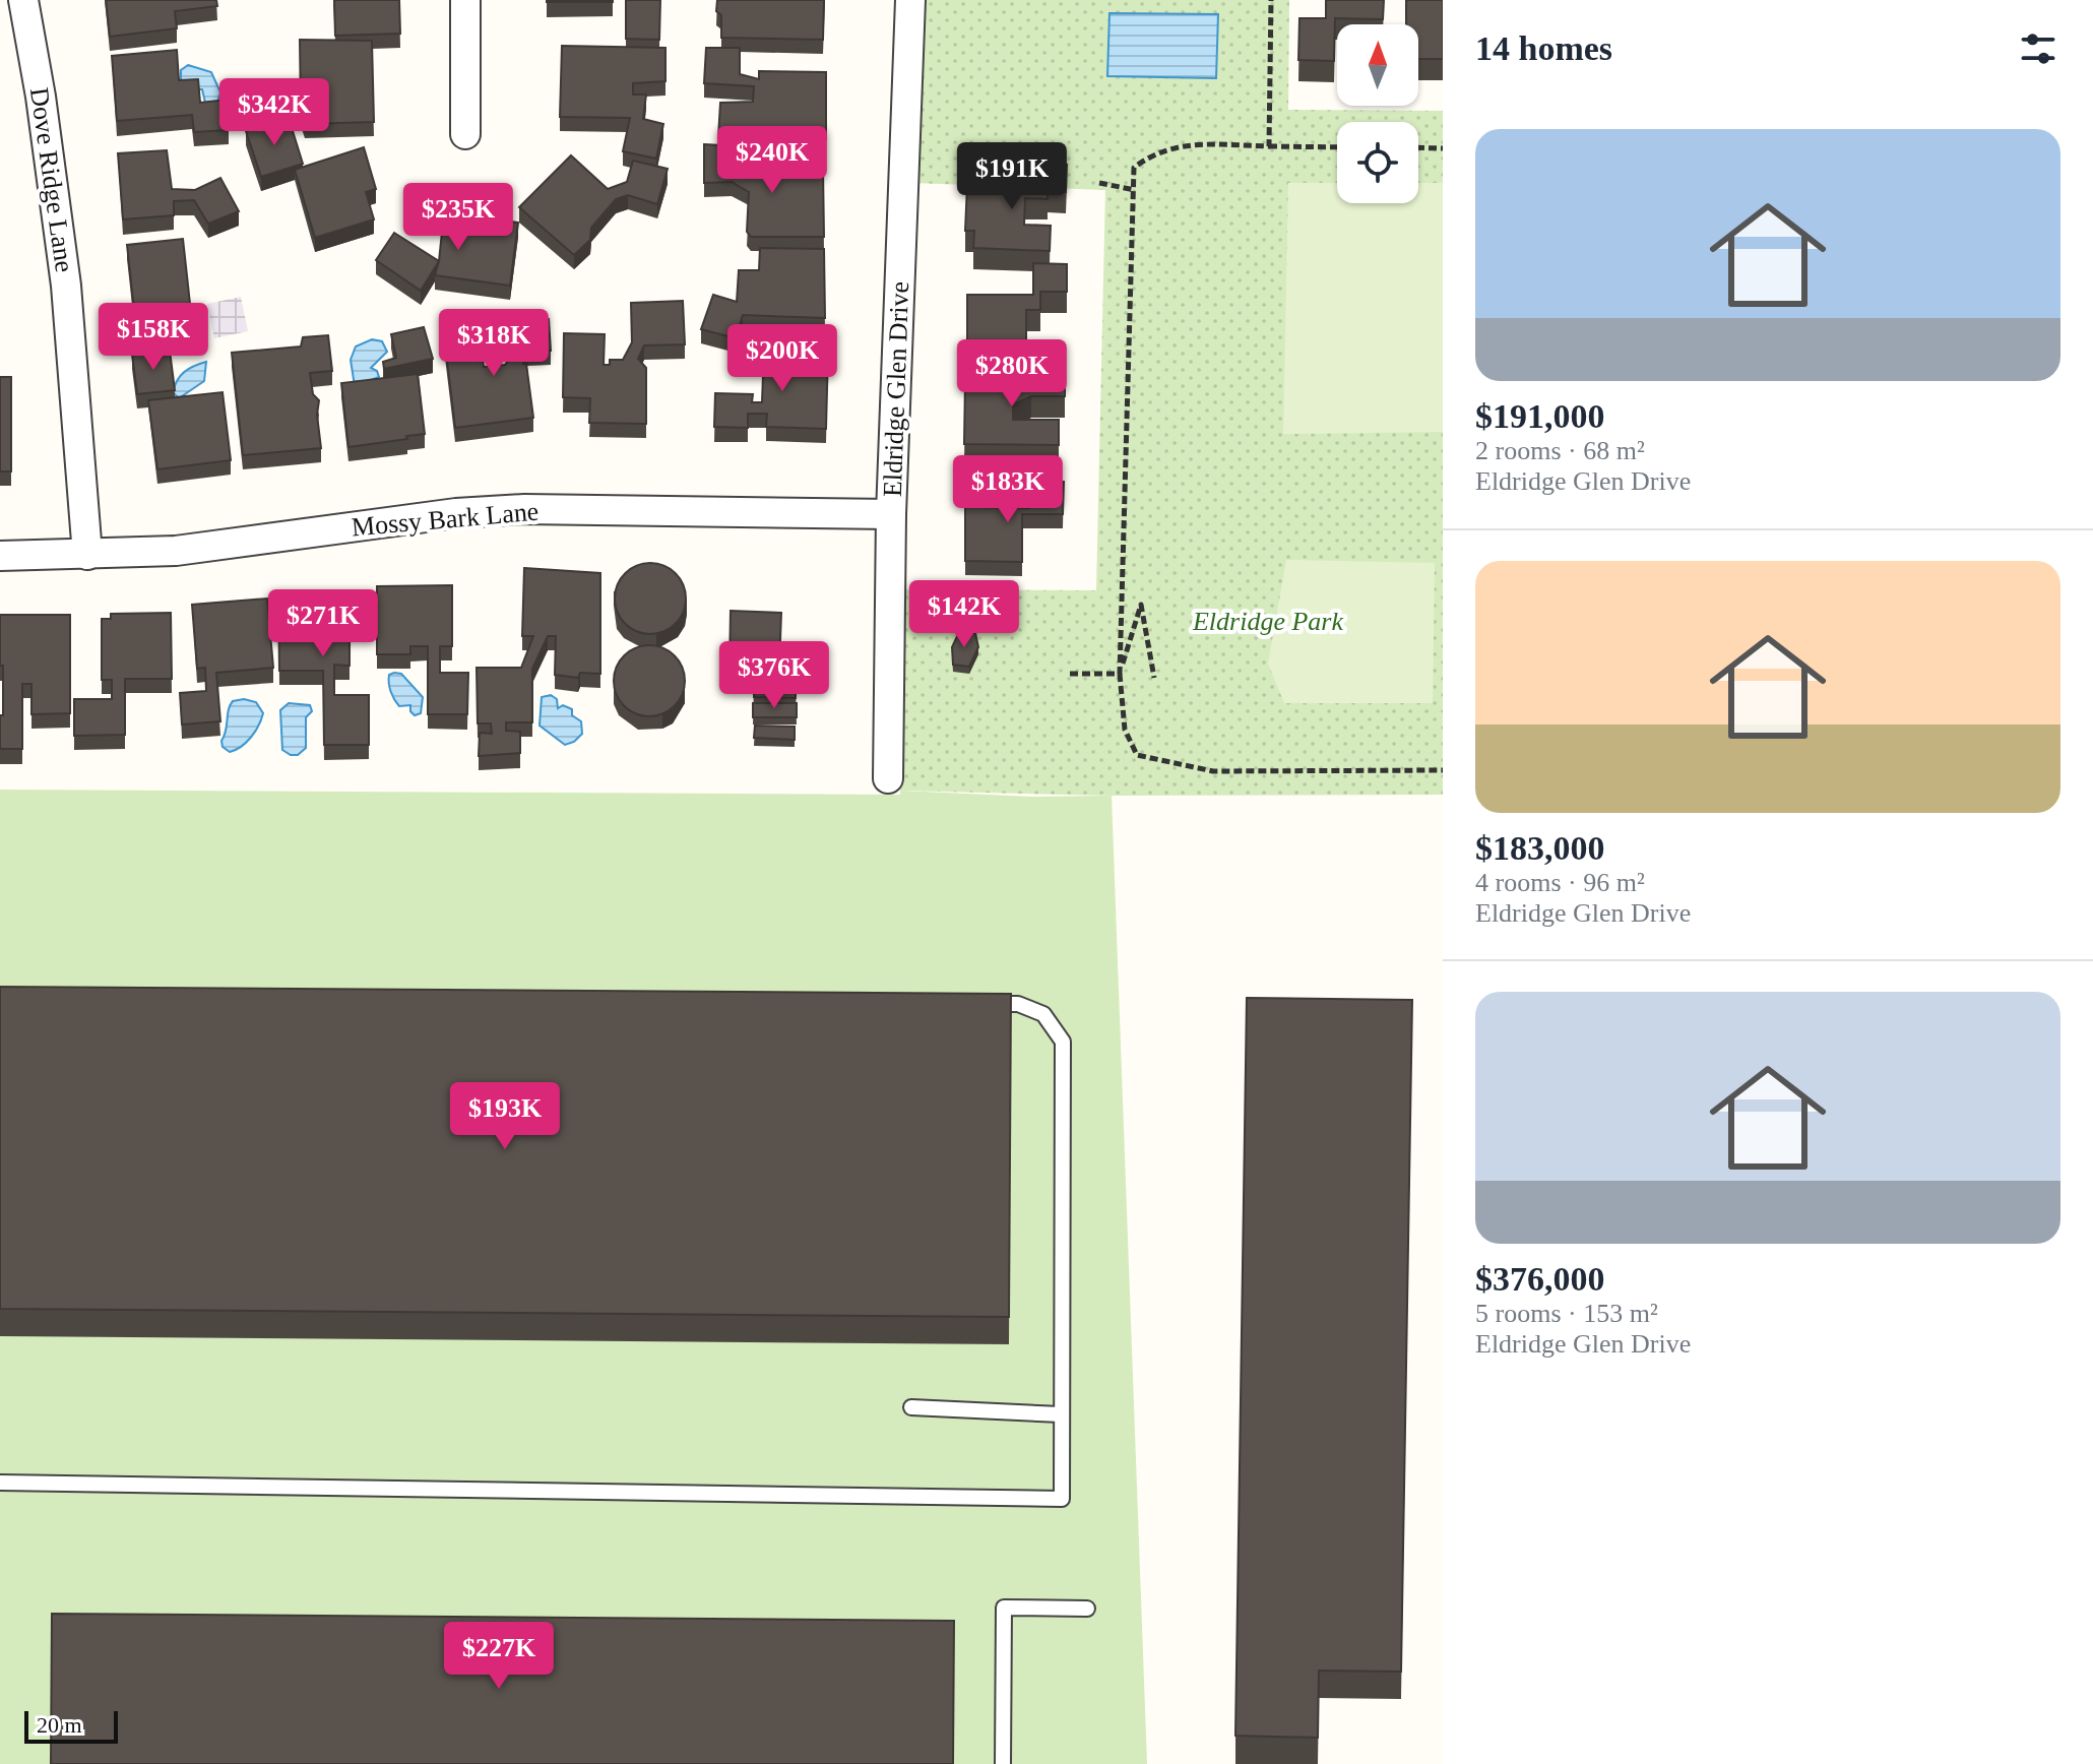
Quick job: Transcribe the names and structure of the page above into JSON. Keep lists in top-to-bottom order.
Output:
{
  "streets": {
    "street": ["Dove Ridge Lane", "Eldridge Glen Drive", "Mossy Bark Lane"]
  },
  "crossings": [
    ["Dove Ridge Lane", "Mossy Bark Lane"],
    ["Eldridge Glen Drive", "Mossy Bark Lane"]
  ],
  "parks": ["Eldridge Park"],
  "scale_bar": "20 m",
  "north": "top",
  "page": {
    "heading": "14 homes",
    "price": [
      "$342K",
      "$240K",
      "$191K",
      "$235K",
      "$158K",
      "$318K",
      "$200K",
      "$280K",
      "$183K",
      "$142K",
      "$271K",
      "$376K",
      "$193K",
      "$227K"
    ],
    "list": [
      {
        "name": "$191,000",
        "note": "2 rooms · 68 m² · Eldridge Glen Drive"
      },
      {
        "name": "$183,000",
        "note": "4 rooms · 96 m² · Eldridge Glen Drive"
      },
      {
        "name": "$376,000",
        "note": "5 rooms · 153 m² · Eldridge Glen Drive"
      }
    ],
    "scale": "20 m"
  }
}
